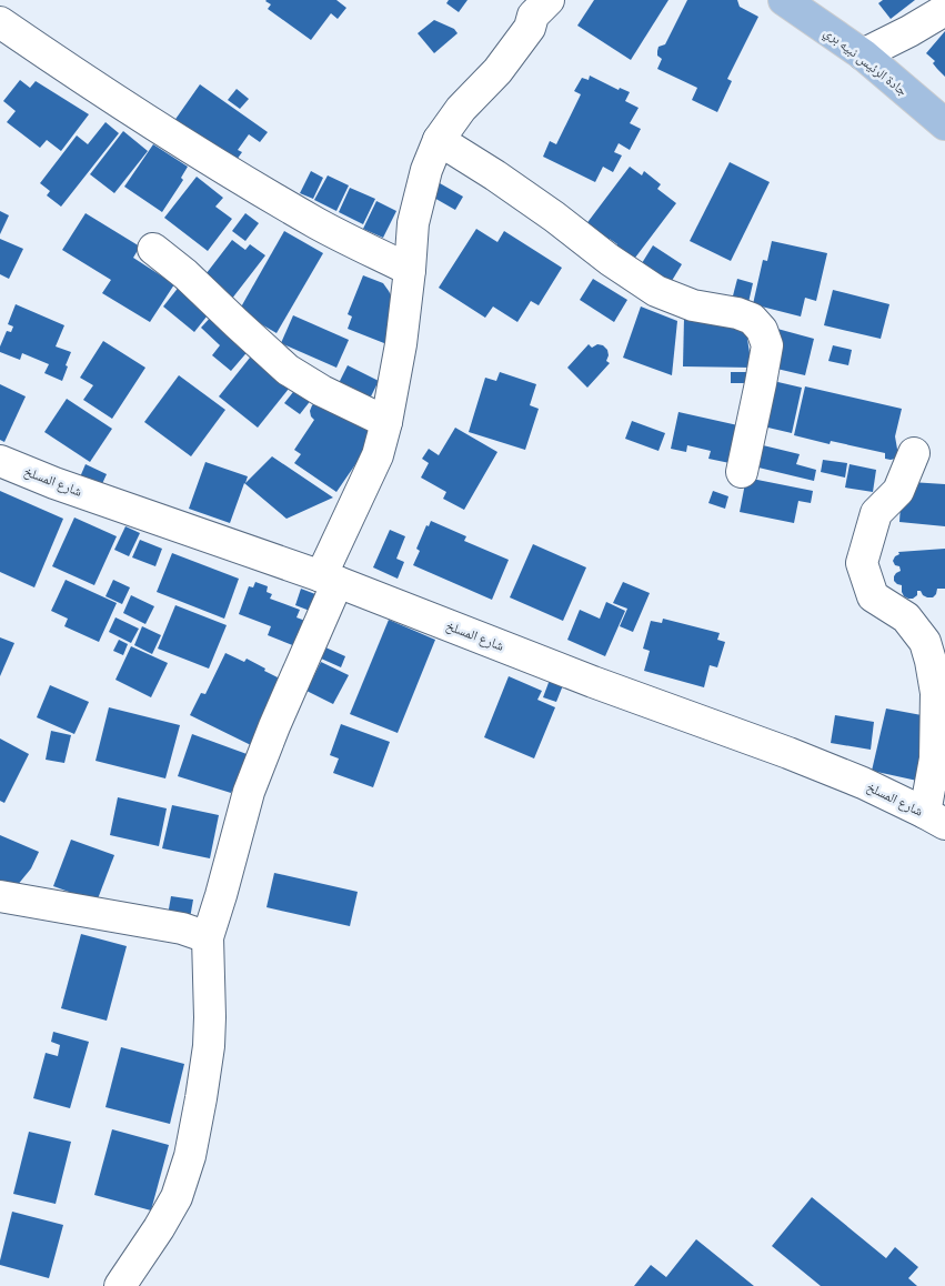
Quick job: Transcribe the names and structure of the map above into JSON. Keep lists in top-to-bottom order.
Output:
{
  "streets": {
    "main road": ["جادة الرئيس نبيه بري"],
    "street": ["شارع المسلخ"]
  }
}
